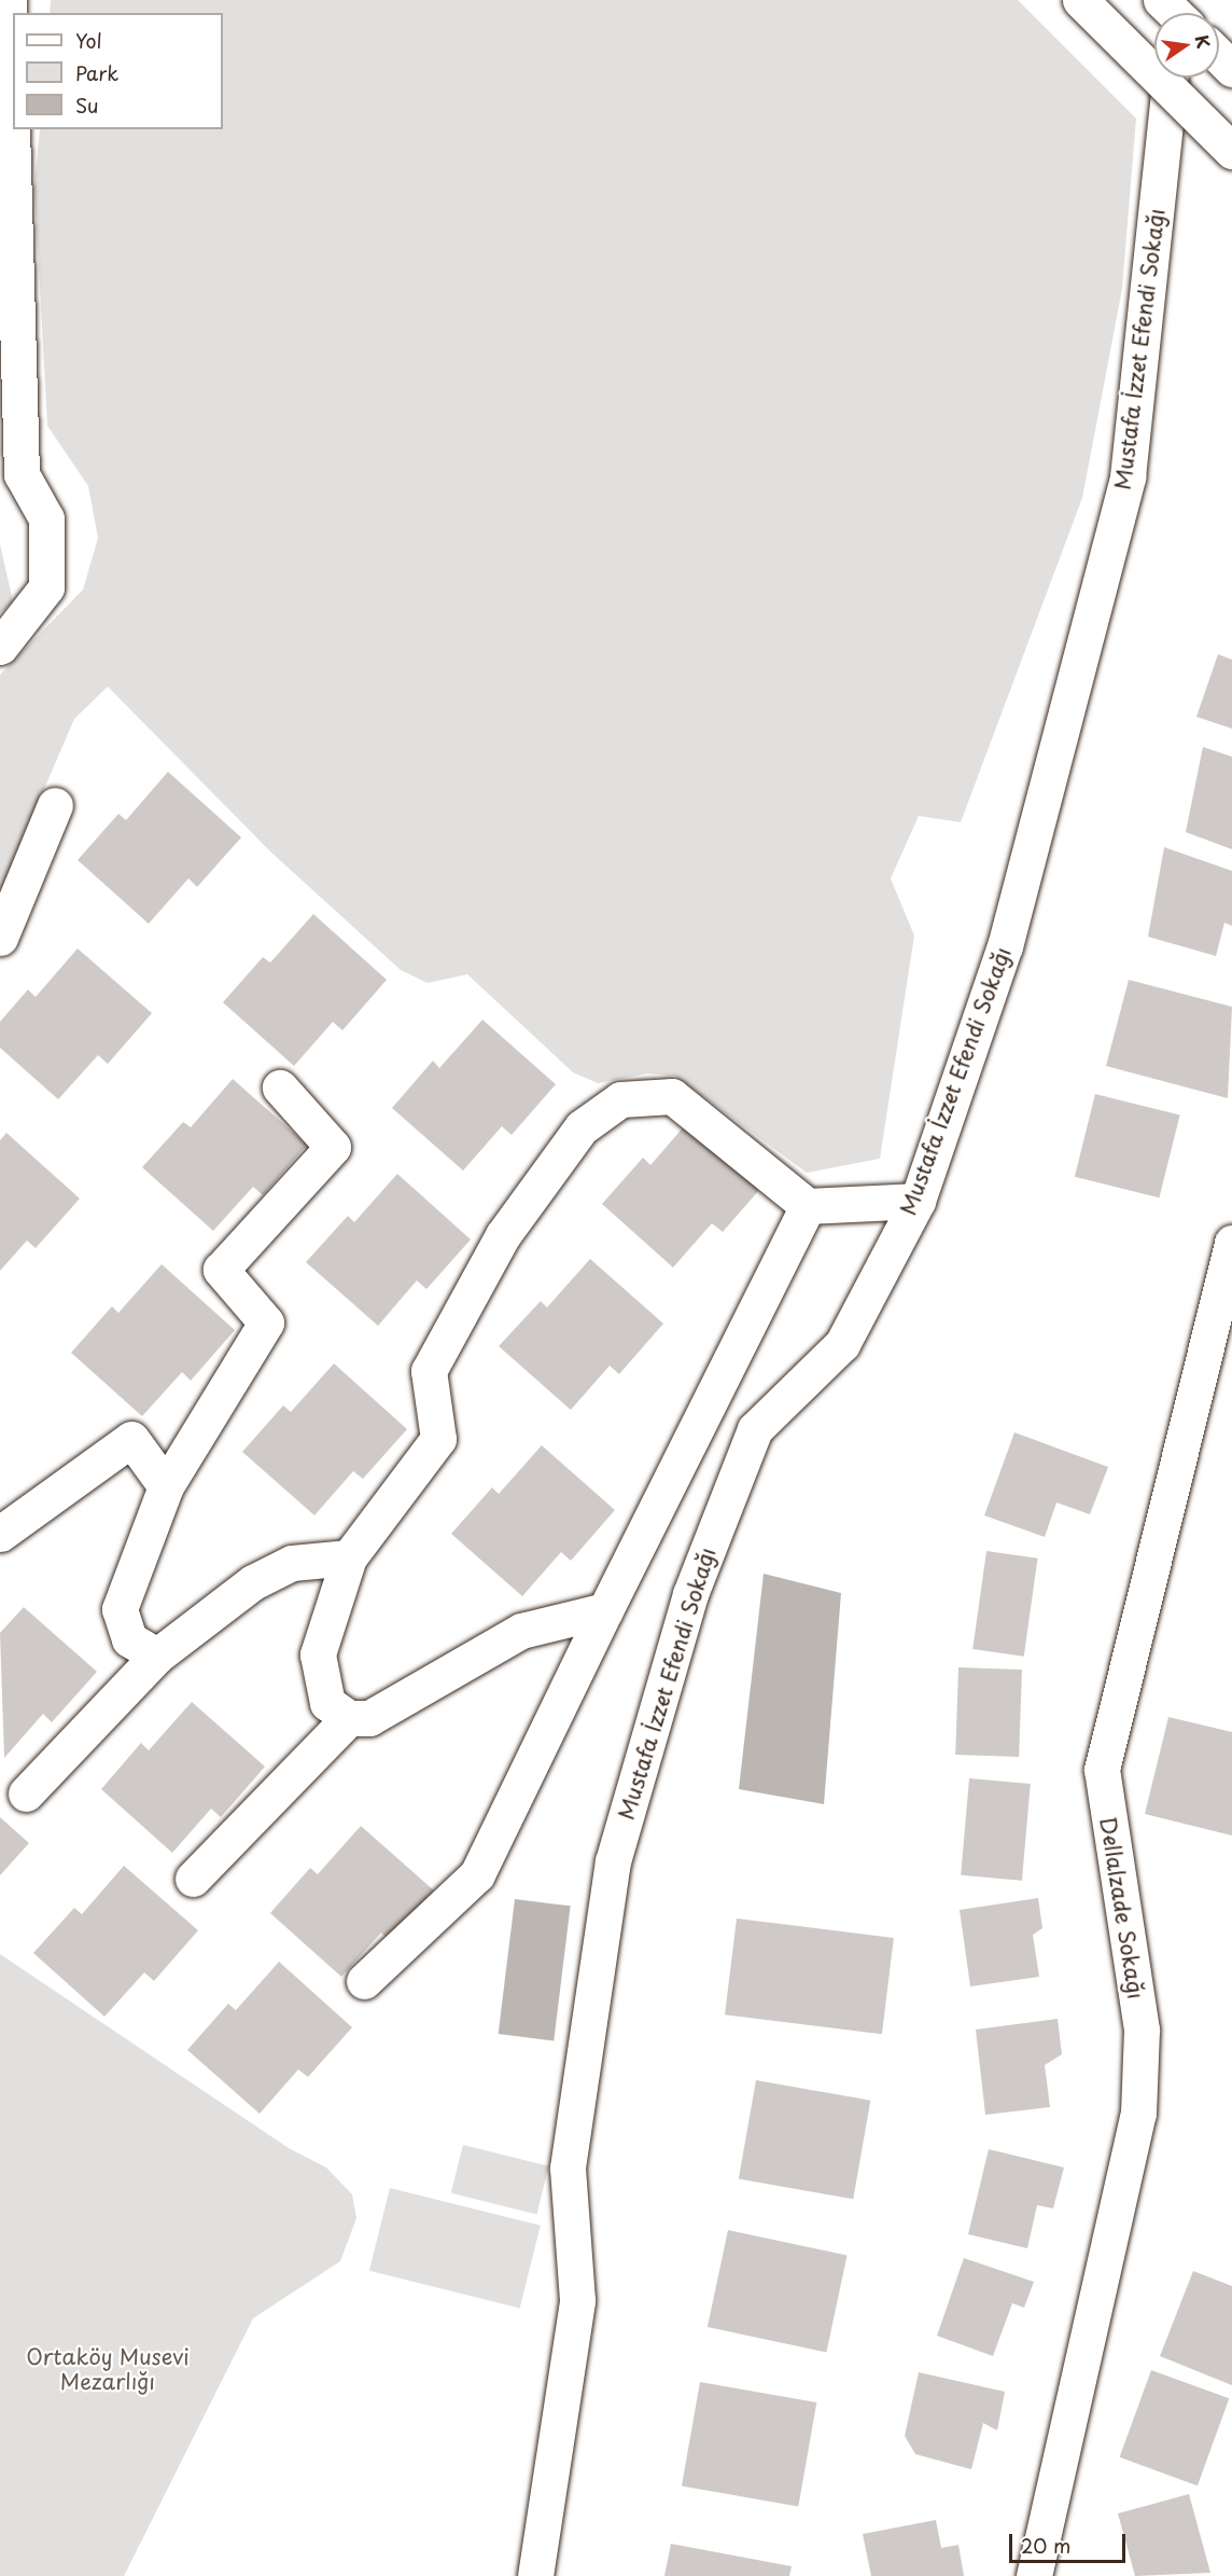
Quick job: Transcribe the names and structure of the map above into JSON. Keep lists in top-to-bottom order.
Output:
{
  "streets": {
    "main road": ["Mustafa İzzet Efendi Sokağı", "Dellalzade Sokağı"]
  },
  "parks": ["Ortaköy Musevi Mezarlığı"],
  "legend": ["Yol", "Park", "Su"],
  "scale_bar": "20 m",
  "north": "right"
}
